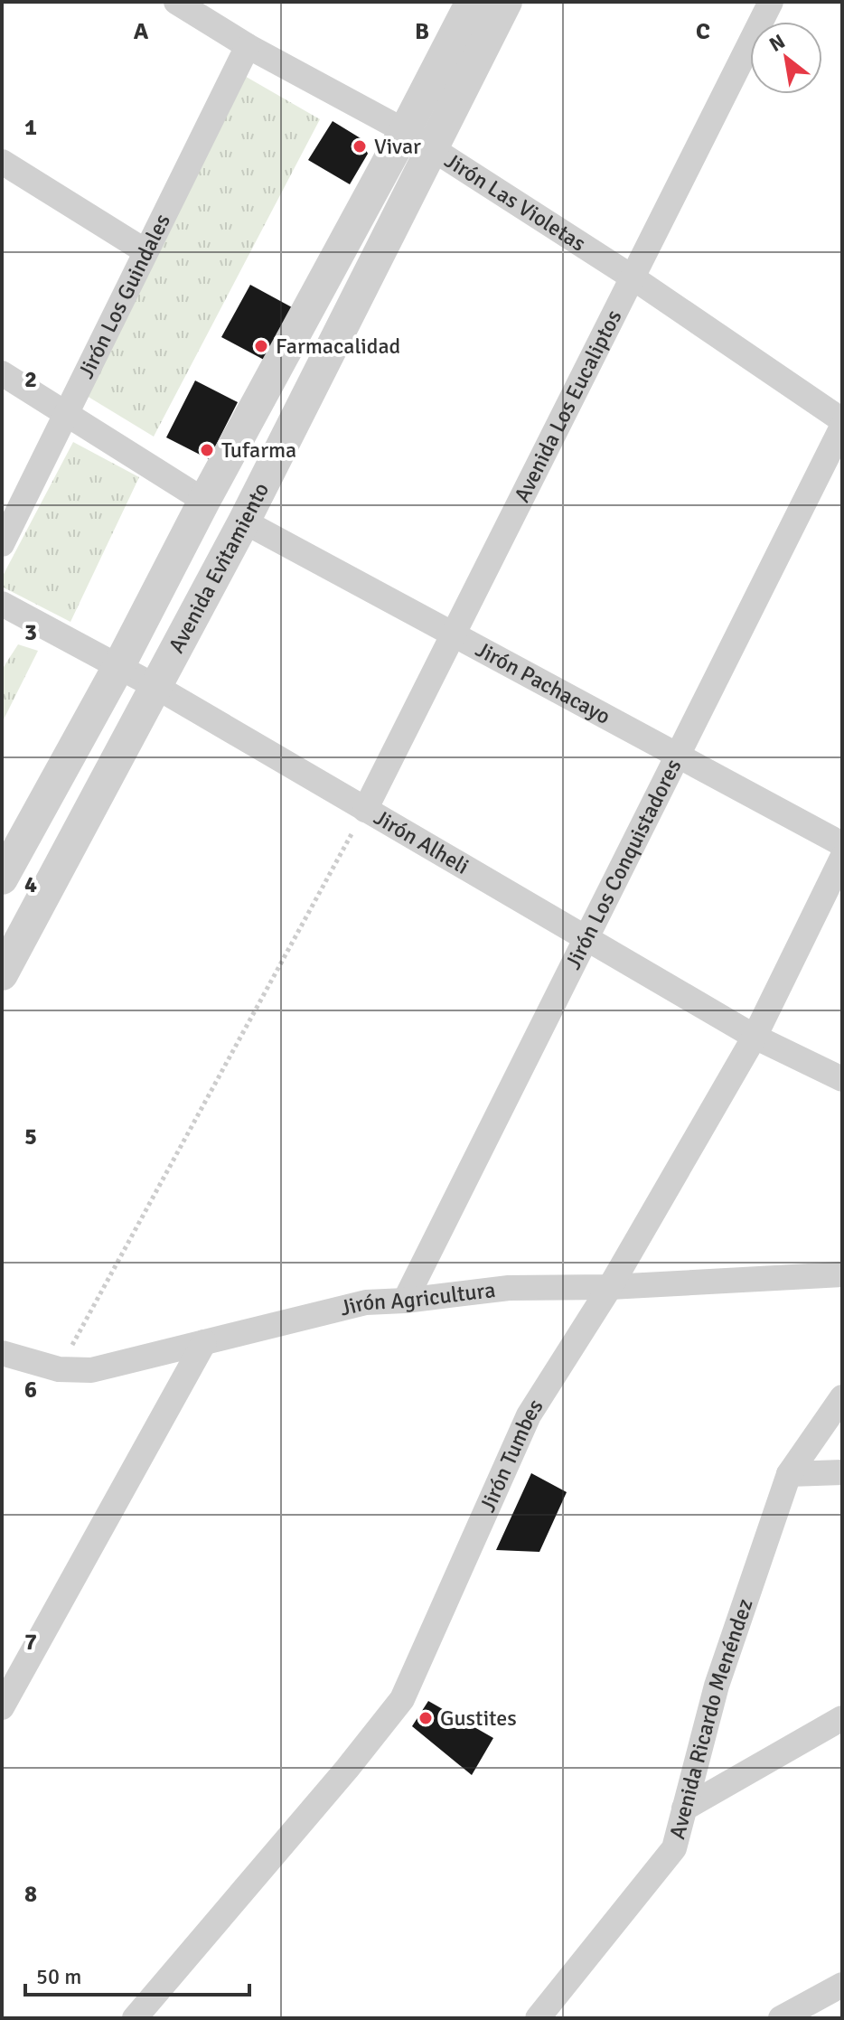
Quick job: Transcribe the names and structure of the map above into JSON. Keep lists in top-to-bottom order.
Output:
{
  "streets": {
    "street": [
      "Jirón Las Violetas",
      "Jirón Los Guindales",
      "Avenida Los Eucaliptos",
      "Avenida Evitamiento",
      "Jirón Pachacayo",
      "Jirón Alheli",
      "Jirón Los Conquistadores",
      "Jirón Agricultura",
      "Jirón Tumbes",
      "Avenida Ricardo Menéndez"
    ]
  },
  "crossings": [
    ["Jirón Las Violetas", "Jirón Los Guindales"],
    ["Jirón Las Violetas", "Avenida Los Eucaliptos"],
    ["Jirón Las Violetas", "Avenida Evitamiento"],
    ["Avenida Los Eucaliptos", "Jirón Pachacayo"],
    ["Avenida Los Eucaliptos", "Jirón Alheli"],
    ["Avenida Evitamiento", "Jirón Pachacayo"],
    ["Avenida Evitamiento", "Jirón Alheli"],
    ["Jirón Pachacayo", "Jirón Los Conquistadores"],
    ["Jirón Alheli", "Jirón Los Conquistadores"],
    ["Jirón Alheli", "Jirón Tumbes"],
    ["Jirón Los Conquistadores", "Jirón Agricultura"],
    ["Jirón Agricultura", "Jirón Tumbes"]
  ],
  "places": [
    "Vivar",
    "Farmacalidad",
    "Tufarma",
    "Gustites"
  ],
  "scale_bar": "50 m",
  "north": "top left",
  "grid": {
    "columns": ["A", "B", "C"],
    "rows": [
      "1",
      "2",
      "3",
      "4",
      "5",
      "6",
      "7",
      "8"
    ]
  }
}
